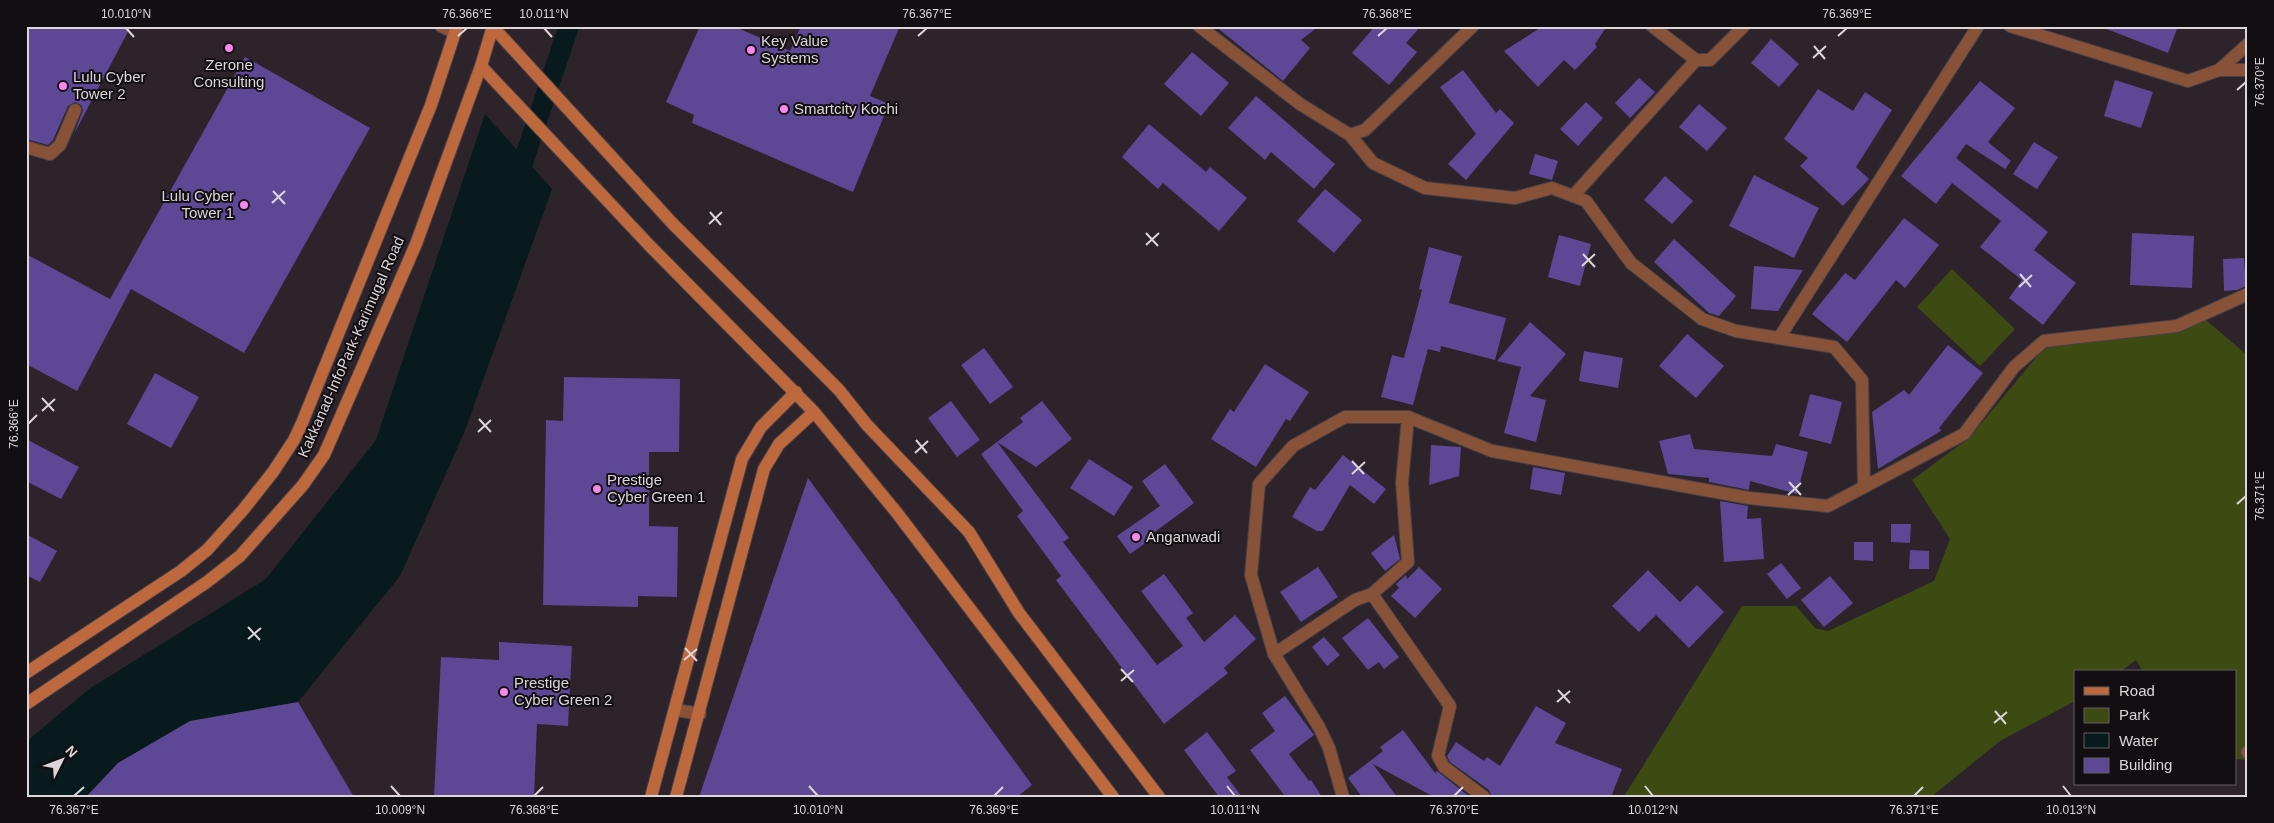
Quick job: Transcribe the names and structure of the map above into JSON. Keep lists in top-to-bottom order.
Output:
{
  "streets": {
    "street": ["Kakkanad-InfoPark-Karimugal Road"]
  },
  "places": [
    "Zerone Consulting",
    "Key Value Systems",
    "Lulu Cyber Tower 2",
    "Smartcity Kochi",
    "Lulu Cyber Tower 1",
    "Prestige Cyber Green 1",
    "Anganwadi",
    "Prestige Cyber Green 2"
  ],
  "legend": [
    "Road",
    "Park",
    "Water",
    "Building"
  ],
  "north": "top right",
  "coordinates": [
    "10.010°N",
    "76.366°E",
    "10.011°N",
    "76.367°E",
    "76.368°E",
    "76.369°E",
    "76.370°E",
    "76.371°E",
    "10.009°N",
    "10.012°N",
    "10.013°N"
  ]
}
